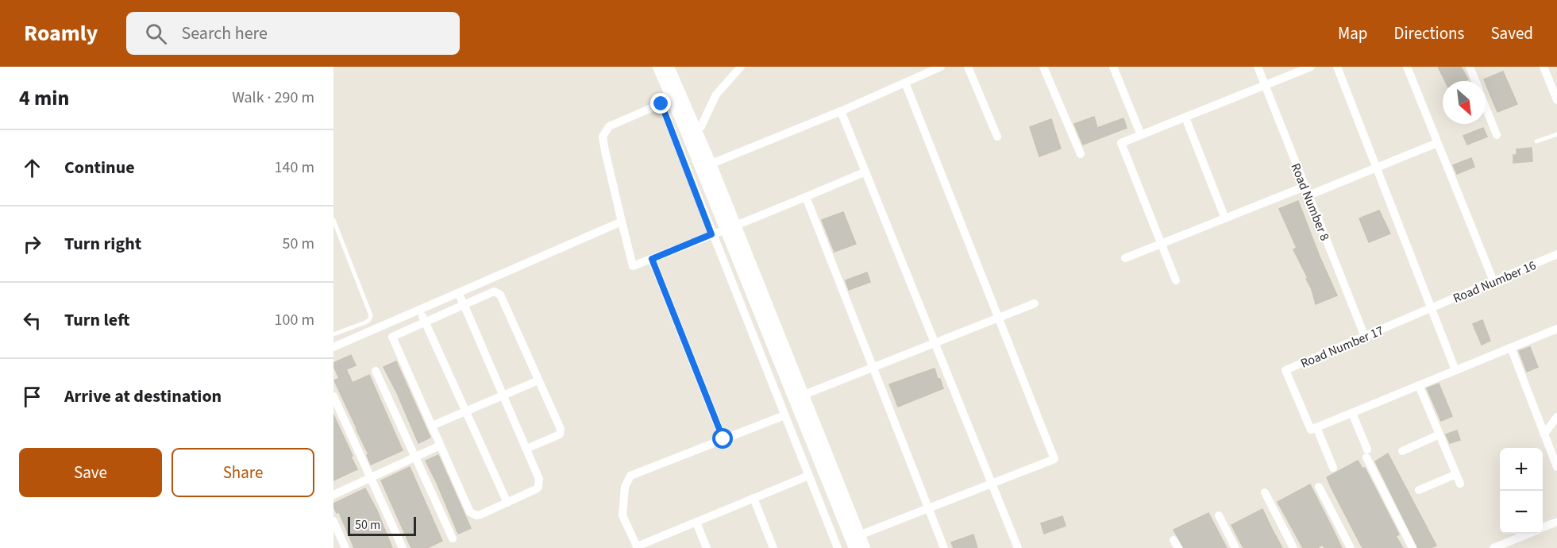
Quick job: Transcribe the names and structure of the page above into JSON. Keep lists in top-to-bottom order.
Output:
{
  "streets": {
    "street": ["Road Number 8", "Road Number 16", "Road Number 17"]
  },
  "crossings": [
    ["Road Number 8", "Road Number 17"],
    ["Road Number 16", "Road Number 17"]
  ],
  "scale_bar": "50 m",
  "north": "bottom right",
  "page": {
    "header": "Roamly",
    "search": "Search here",
    "nav": ["Map", "Directions", "Saved"],
    "heading": ["4 min", "Walk · 290 m"],
    "list": [
      ["Continue", "140 m"],
      ["Turn right", "50 m"],
      ["Turn left", "100 m"],
      "Arrive at destination"
    ],
    "buttons": ["Save", "Share"],
    "map_buttons": ["+", "−"],
    "scale": "50 m"
  }
}
